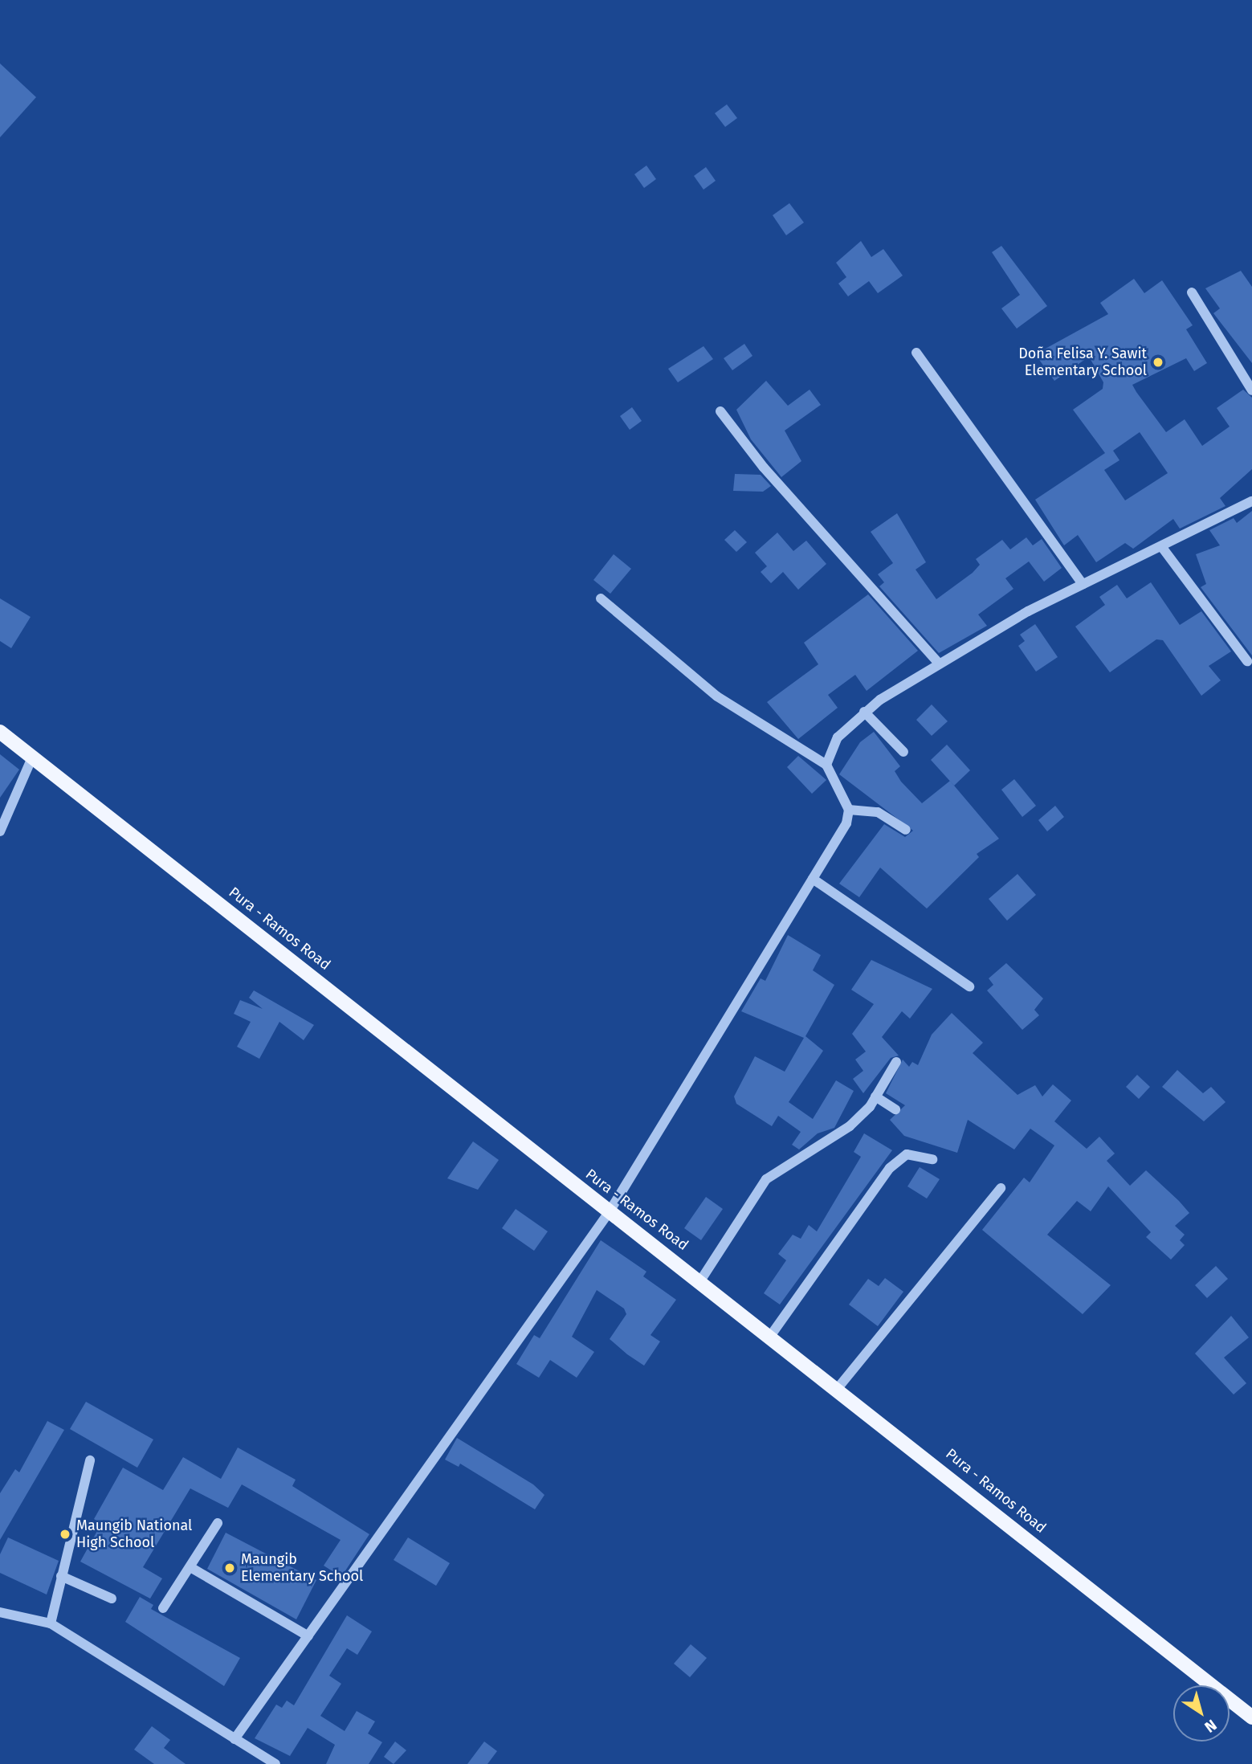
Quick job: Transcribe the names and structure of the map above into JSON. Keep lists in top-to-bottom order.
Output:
{
  "streets": {
    "main road": ["Pura - Ramos Road"]
  },
  "places": ["Doña Felisa Y. Sawit Elementary School", "Maungib National High School", "Maungib Elementary School"],
  "north": "bottom right"
}
